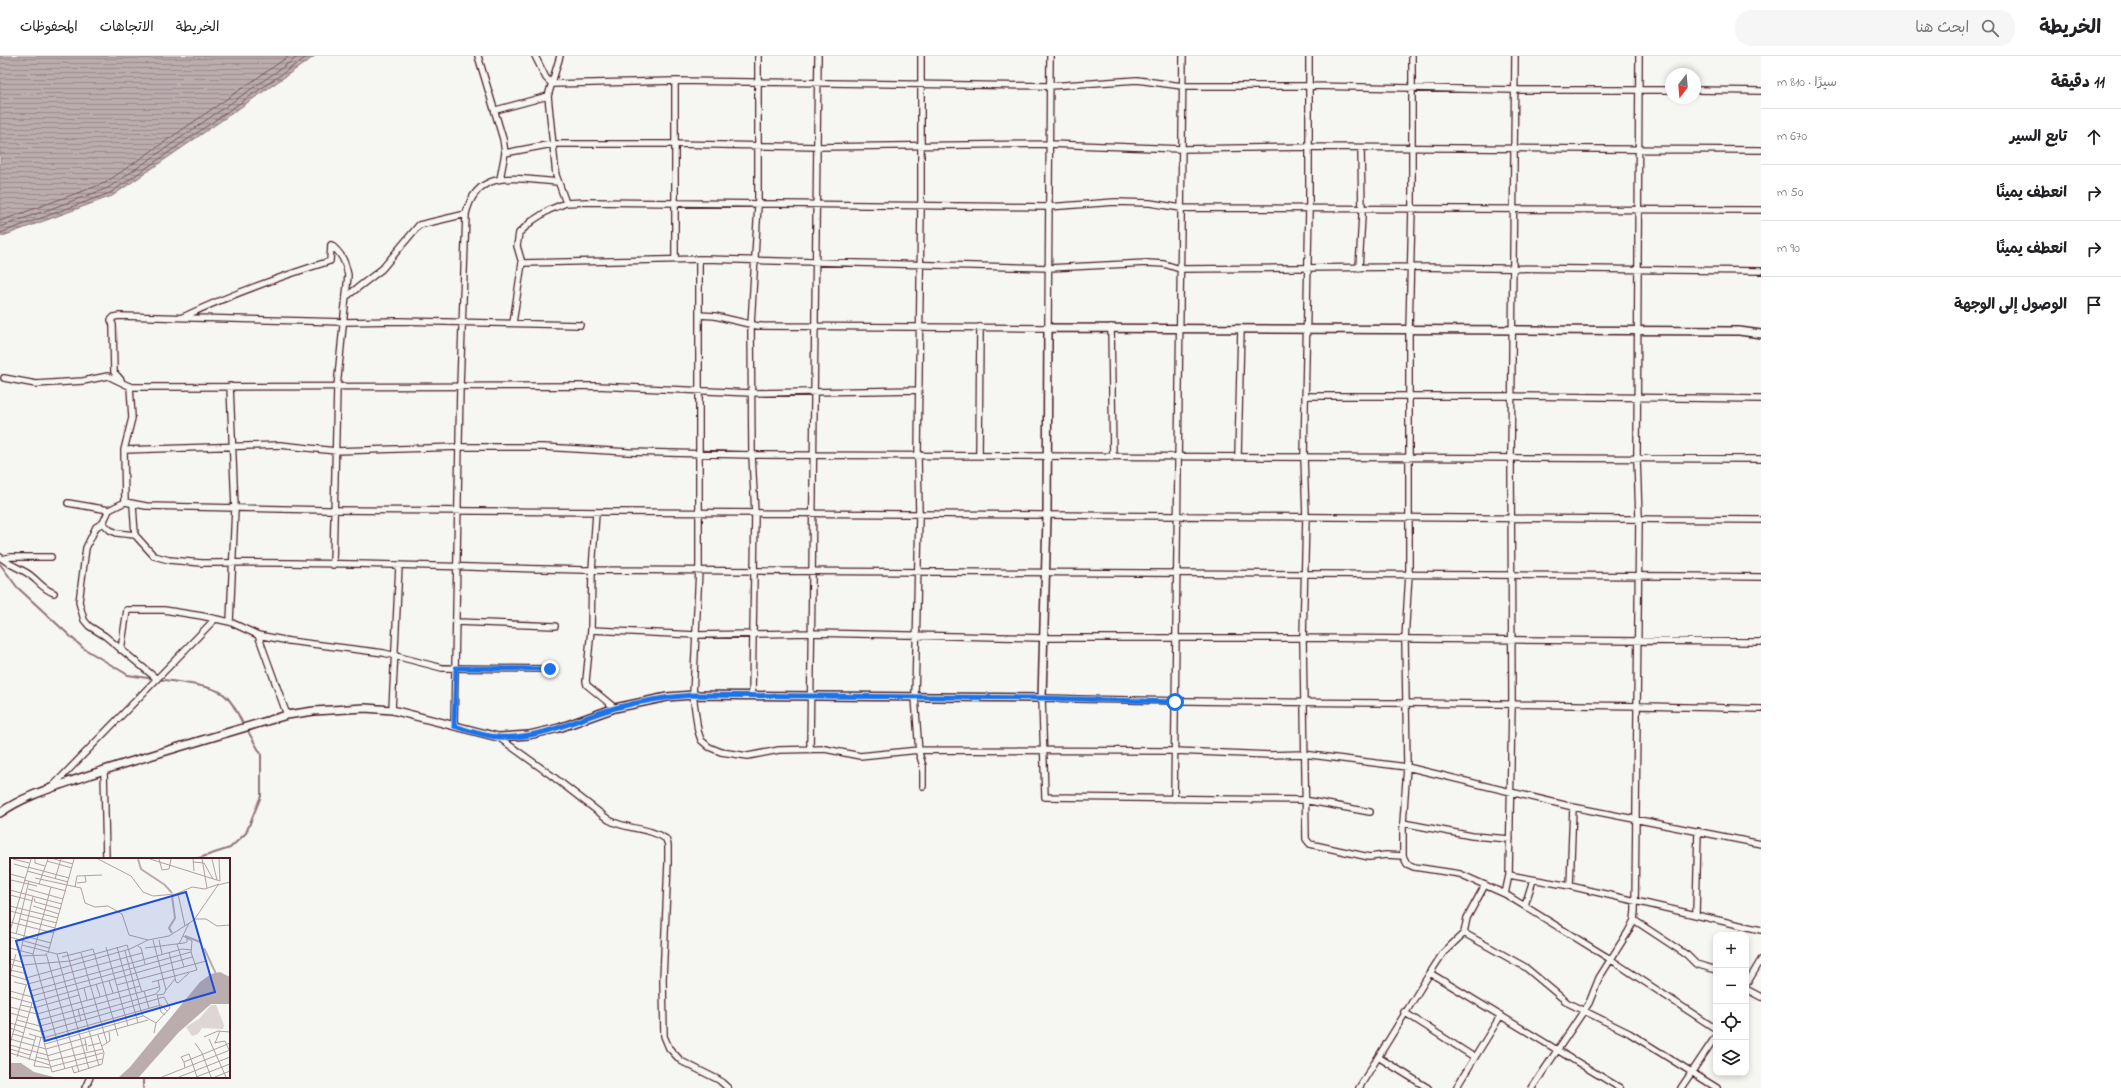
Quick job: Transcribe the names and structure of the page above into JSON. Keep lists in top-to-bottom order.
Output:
{
  "north": "bottom",
  "page": {
    "header": "الخريطة",
    "search": "ابحث هنا",
    "nav": ["الخريطة", "الاتجاهات", "المحفوظات"],
    "heading": ["11 دقيقة", "سيرًا · 810 m"],
    "list": [
      ["تابع السير", "670 m"],
      ["انعطف يمينًا", "50 m"],
      ["انعطف يمينًا", "90 m"],
      "الوصول إلى الوجهة"
    ],
    "map_buttons": ["+", "−"]
  }
}
